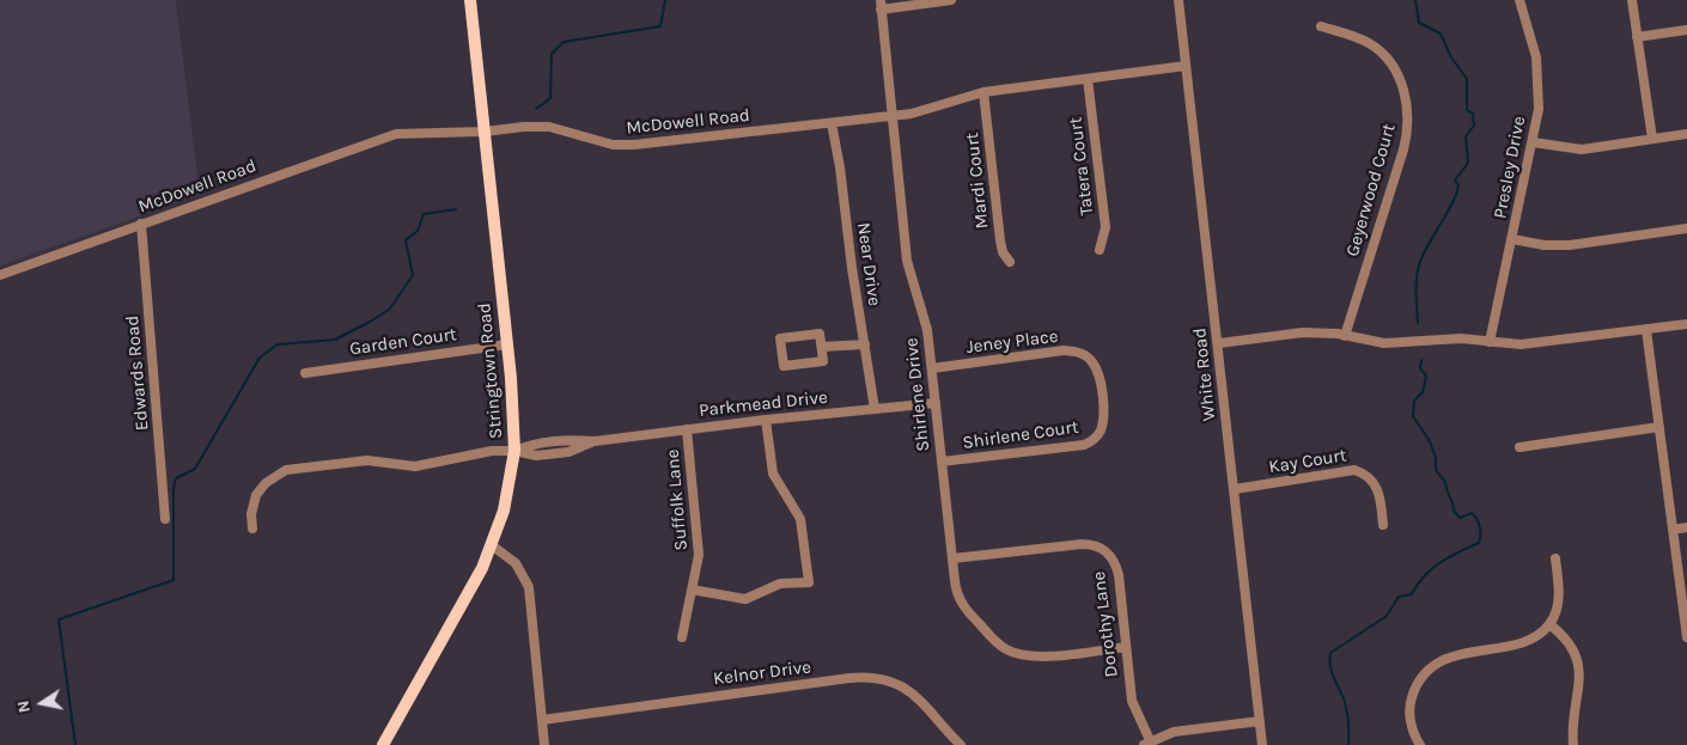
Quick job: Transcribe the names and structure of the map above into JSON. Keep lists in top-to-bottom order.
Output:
{
  "streets": {
    "main road": ["Stringtown Road"],
    "street": [
      "McDowell Road",
      "Tatera Court",
      "Presley Drive",
      "Mardi Court",
      "Geyerwood Court",
      "Near Drive",
      "Garden Court",
      "Jeney Place",
      "Edwards Road",
      "White Road",
      "Shirlene Drive",
      "Parkmead Drive",
      "Shirlene Court",
      "Kay Court",
      "Suffolk Lane",
      "Dorothy Lane",
      "Kelnor Drive"
    ]
  },
  "crossings": [
    ["McDowell Road", "Tatera Court"],
    ["McDowell Road", "Mardi Court"],
    ["McDowell Road", "Near Drive"],
    ["McDowell Road", "Stringtown Road"],
    ["McDowell Road", "Edwards Road"],
    ["McDowell Road", "White Road"],
    ["McDowell Road", "Shirlene Drive"],
    ["Near Drive", "Parkmead Drive"],
    ["Garden Court", "Stringtown Road"],
    ["Jeney Place", "Shirlene Drive"],
    ["Jeney Place", "Shirlene Court"],
    ["Stringtown Road", "Parkmead Drive"],
    ["White Road", "Kay Court"],
    ["Shirlene Drive", "Parkmead Drive"],
    ["Shirlene Drive", "Shirlene Court"],
    ["Shirlene Drive", "Dorothy Lane"],
    ["Parkmead Drive", "Suffolk Lane"]
  ],
  "north": "left"
}
